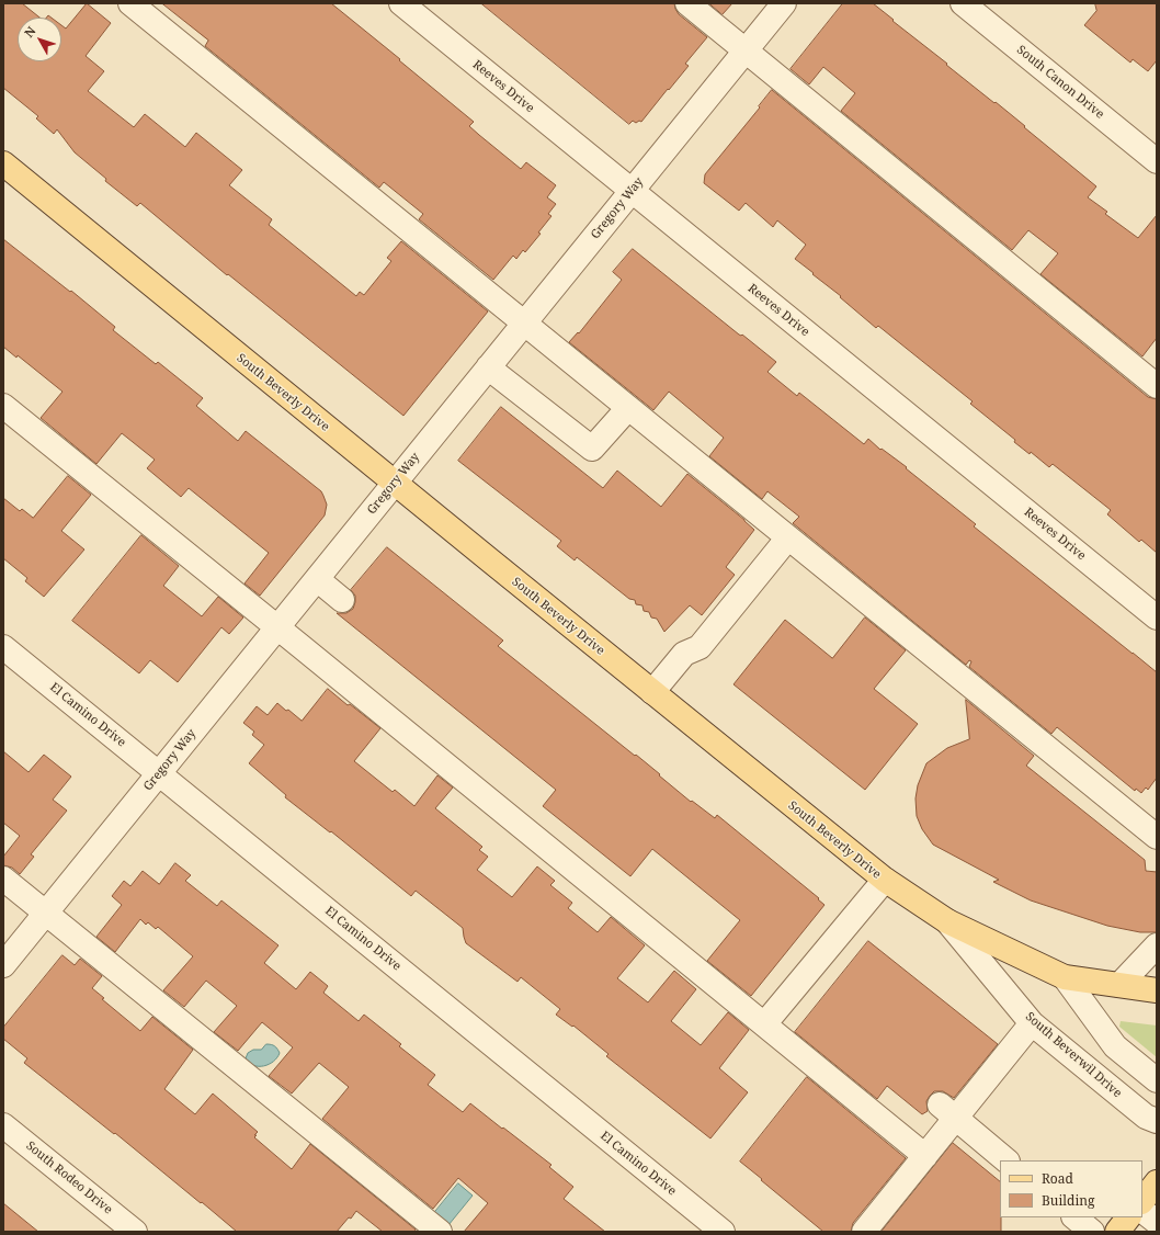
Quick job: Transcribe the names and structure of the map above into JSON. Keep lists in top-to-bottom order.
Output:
{
  "streets": {
    "main road": ["South Beverly Drive"],
    "street": [
      "South Canon Drive",
      "Reeves Drive",
      "Gregory Way",
      "El Camino Drive",
      "South Beverwil Drive",
      "South Rodeo Drive"
    ]
  },
  "crossings": [
    ["Reeves Drive", "Gregory Way"],
    ["Gregory Way", "South Beverly Drive"],
    ["Gregory Way", "El Camino Drive"],
    ["South Beverly Drive", "South Beverwil Drive"]
  ],
  "legend": ["Road", "Building"],
  "north": "top left"
}
